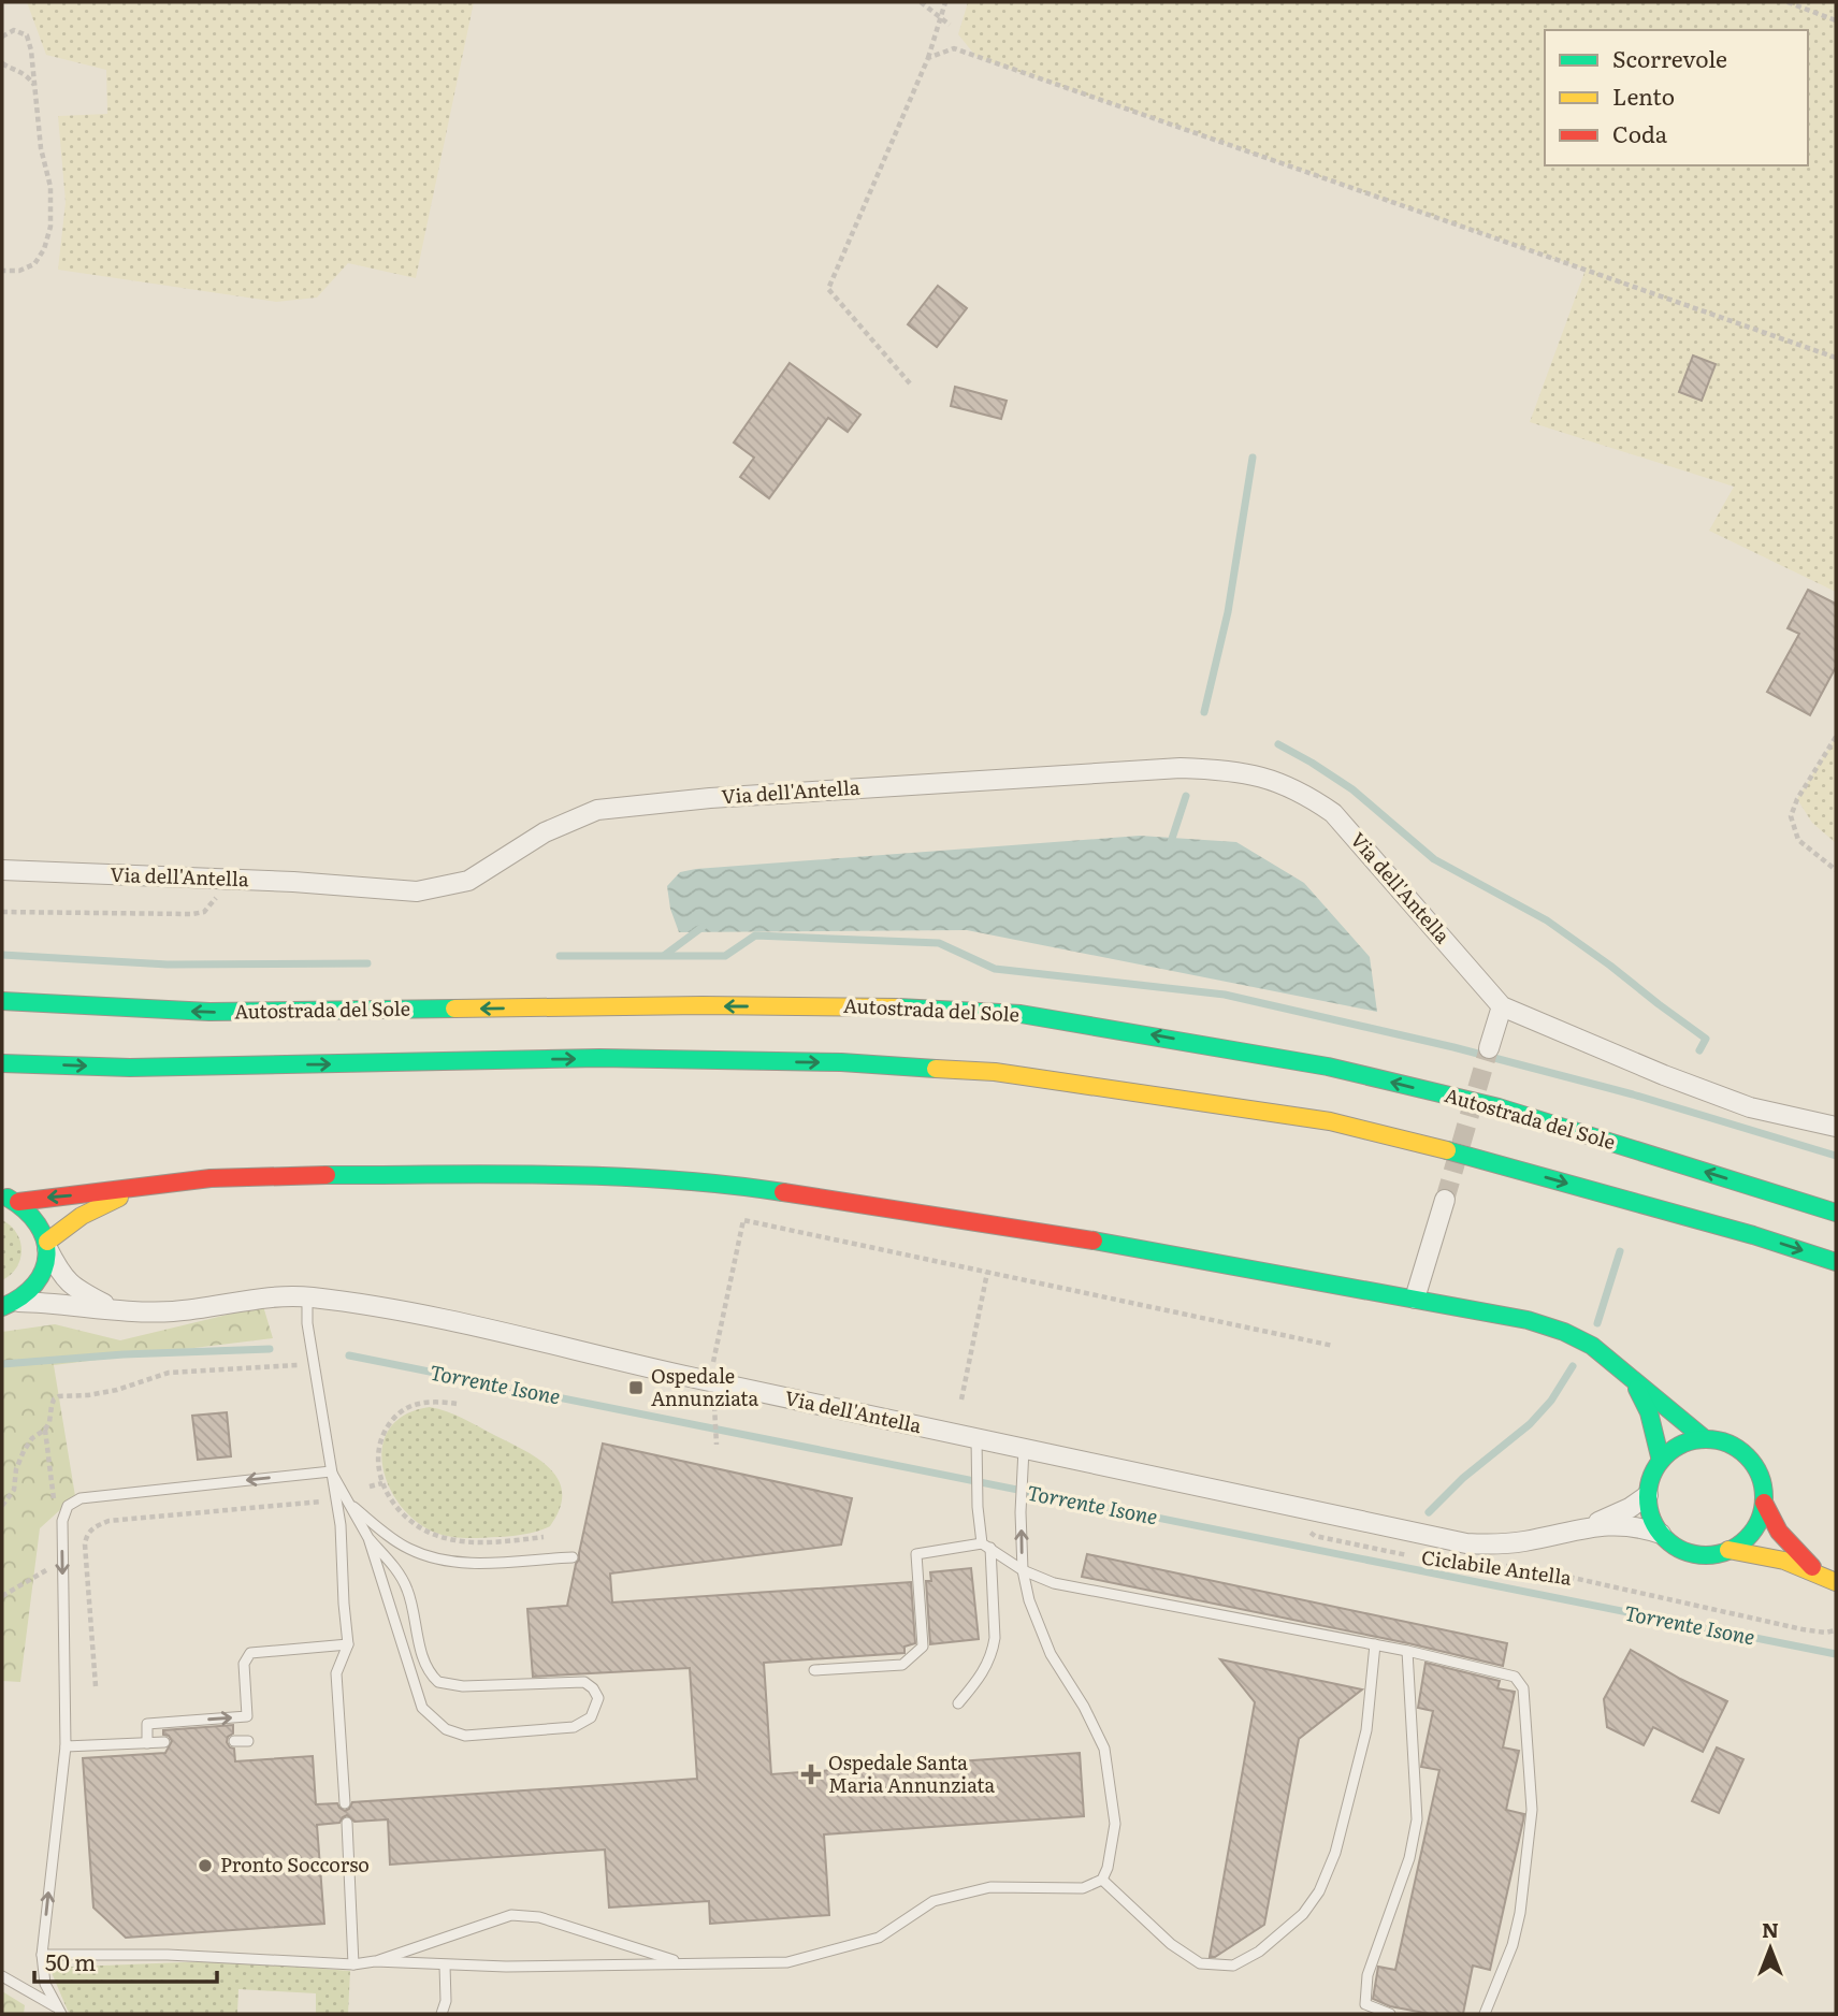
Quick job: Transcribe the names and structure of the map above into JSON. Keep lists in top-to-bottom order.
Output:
{
  "streets": {
    "main road": ["Via dell'Antella", "Autostrada del Sole"],
    "path": ["Ciclabile Antella"]
  },
  "crossings": [
    ["Via dell'Antella", "Ciclabile Antella"]
  ],
  "water": ["Torrente Isone"],
  "places": {
    "transit": ["Ospedale Annunziata"],
    "health": ["Ospedale Santa Maria Annunziata"],
    "other": ["Pronto Soccorso"]
  },
  "legend": ["Scorrevole", "Lento", "Coda"],
  "scale_bar": "50 m",
  "north": "top"
}
